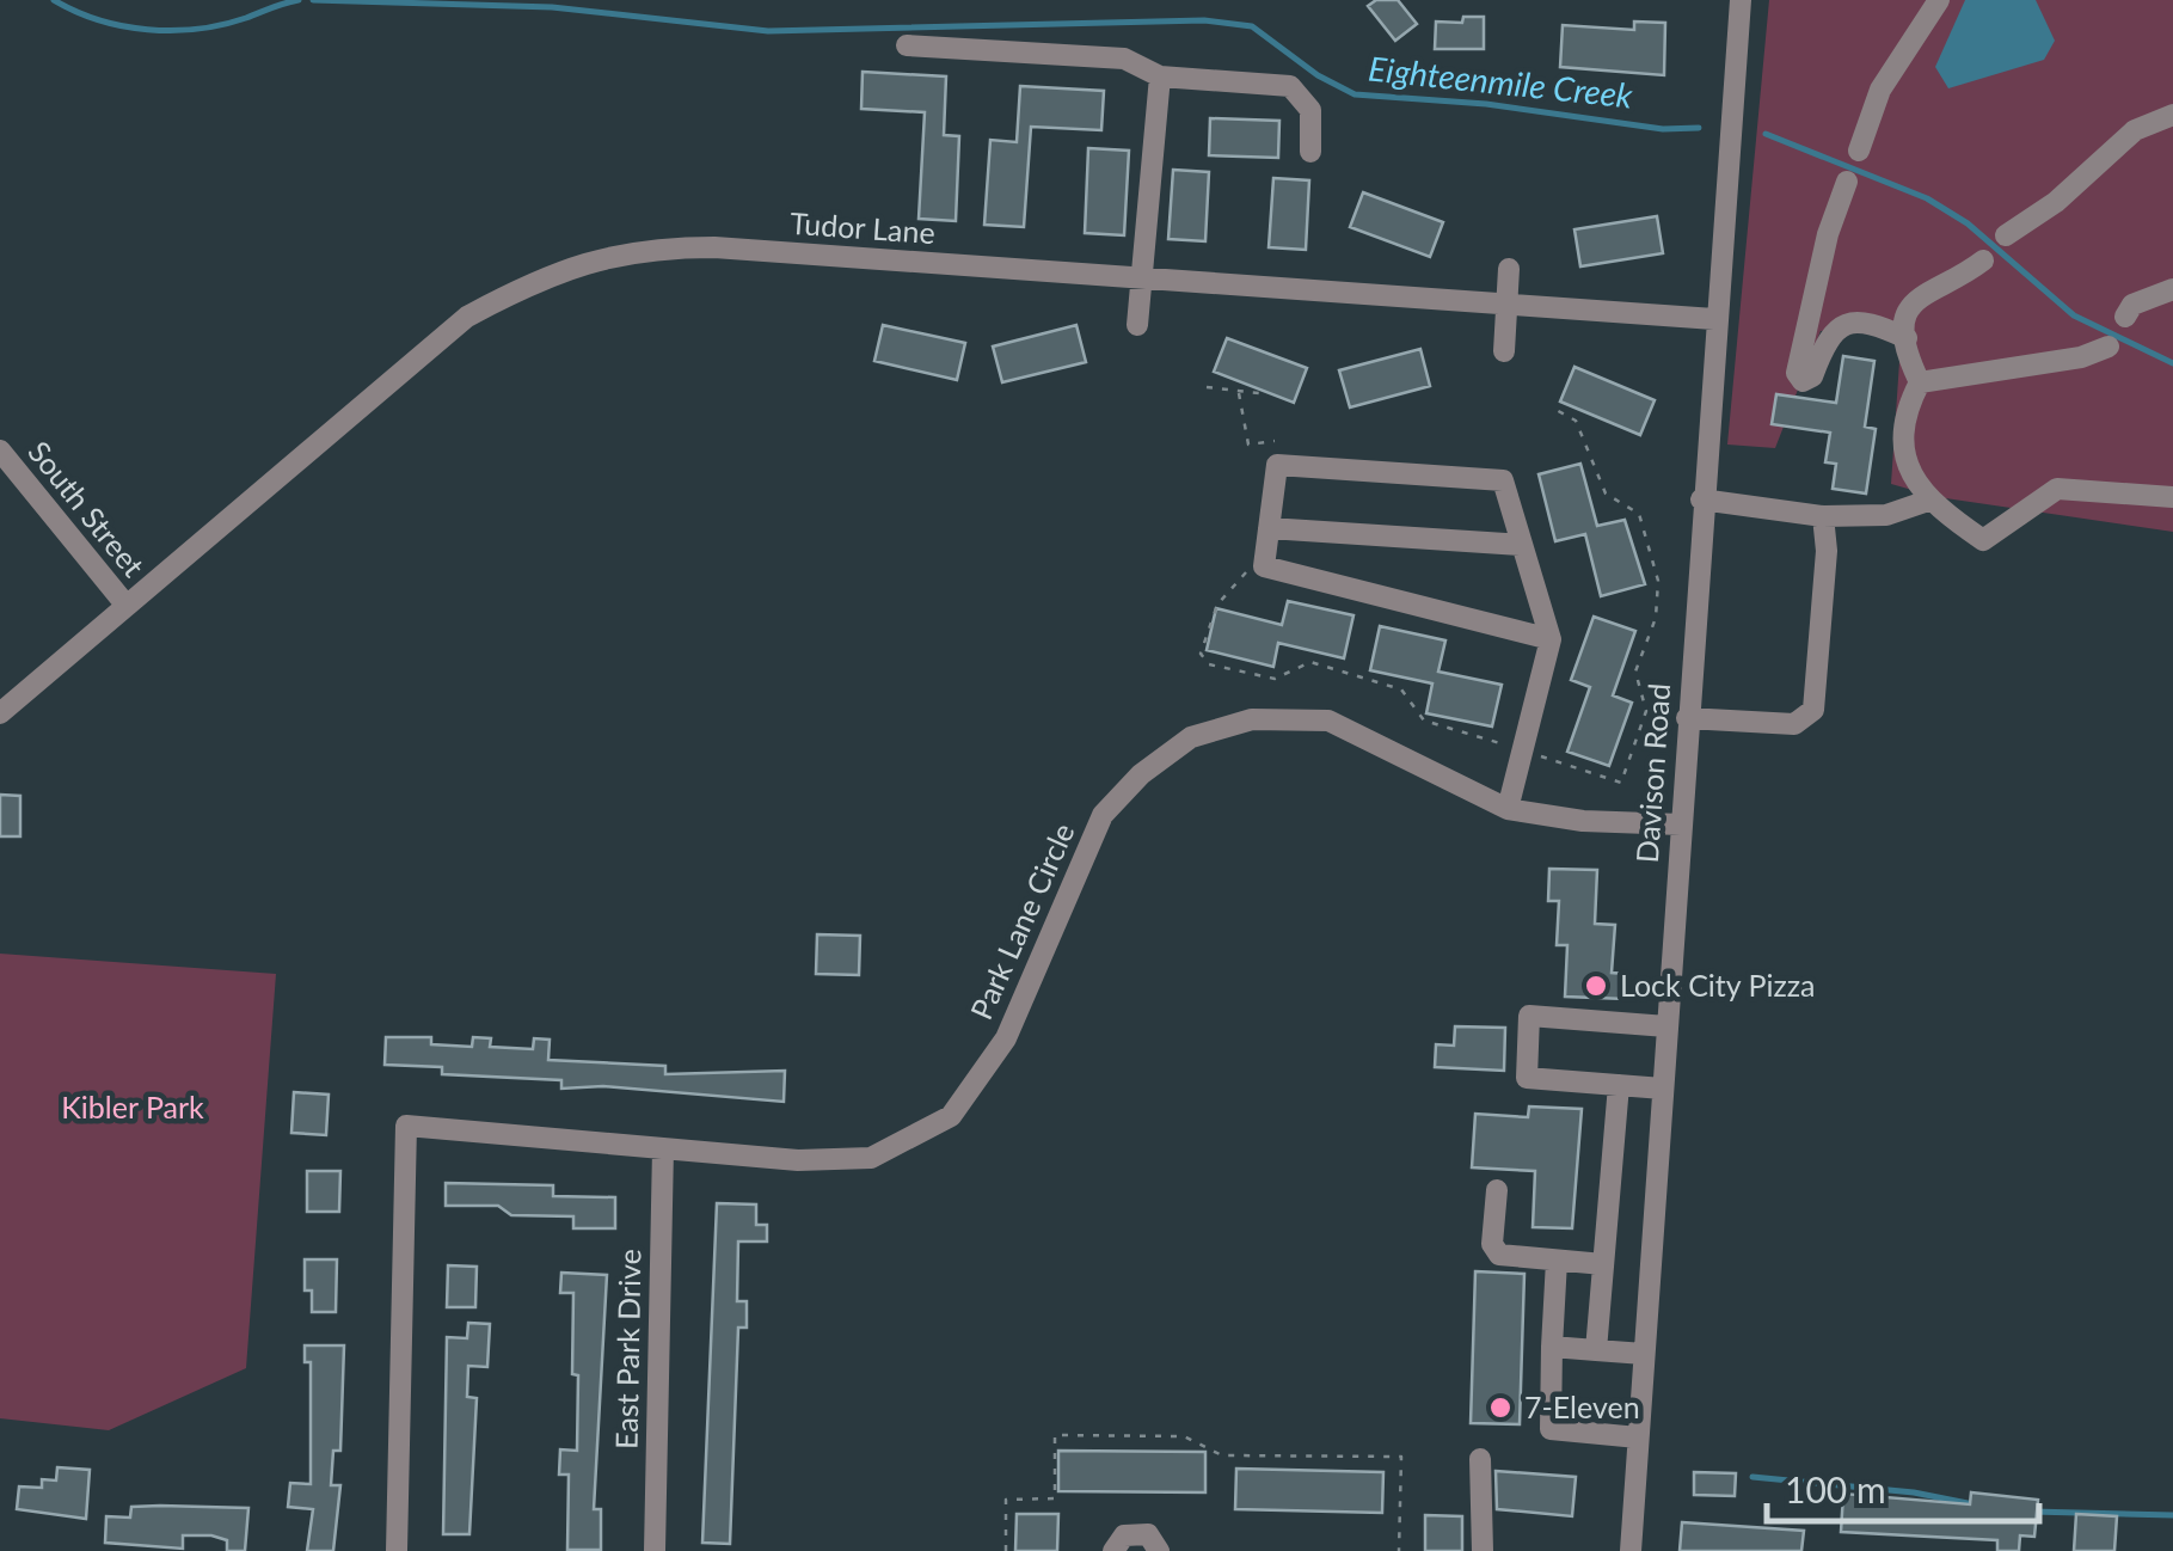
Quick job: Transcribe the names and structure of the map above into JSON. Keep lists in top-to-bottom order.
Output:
{
  "streets": {
    "street": [
      "Tudor Lane",
      "South Street",
      "Davison Road",
      "Park Lane Circle",
      "East Park Drive"
    ]
  },
  "crossings": [
    ["Tudor Lane", "South Street"],
    ["Tudor Lane", "Davison Road"],
    ["Davison Road", "Park Lane Circle"],
    ["Park Lane Circle", "East Park Drive"]
  ],
  "water": ["Eighteenmile Creek"],
  "parks": ["Kibler Park"],
  "places": ["Lock City Pizza", "7-Eleven"],
  "scale_bar": "100 m"
}
